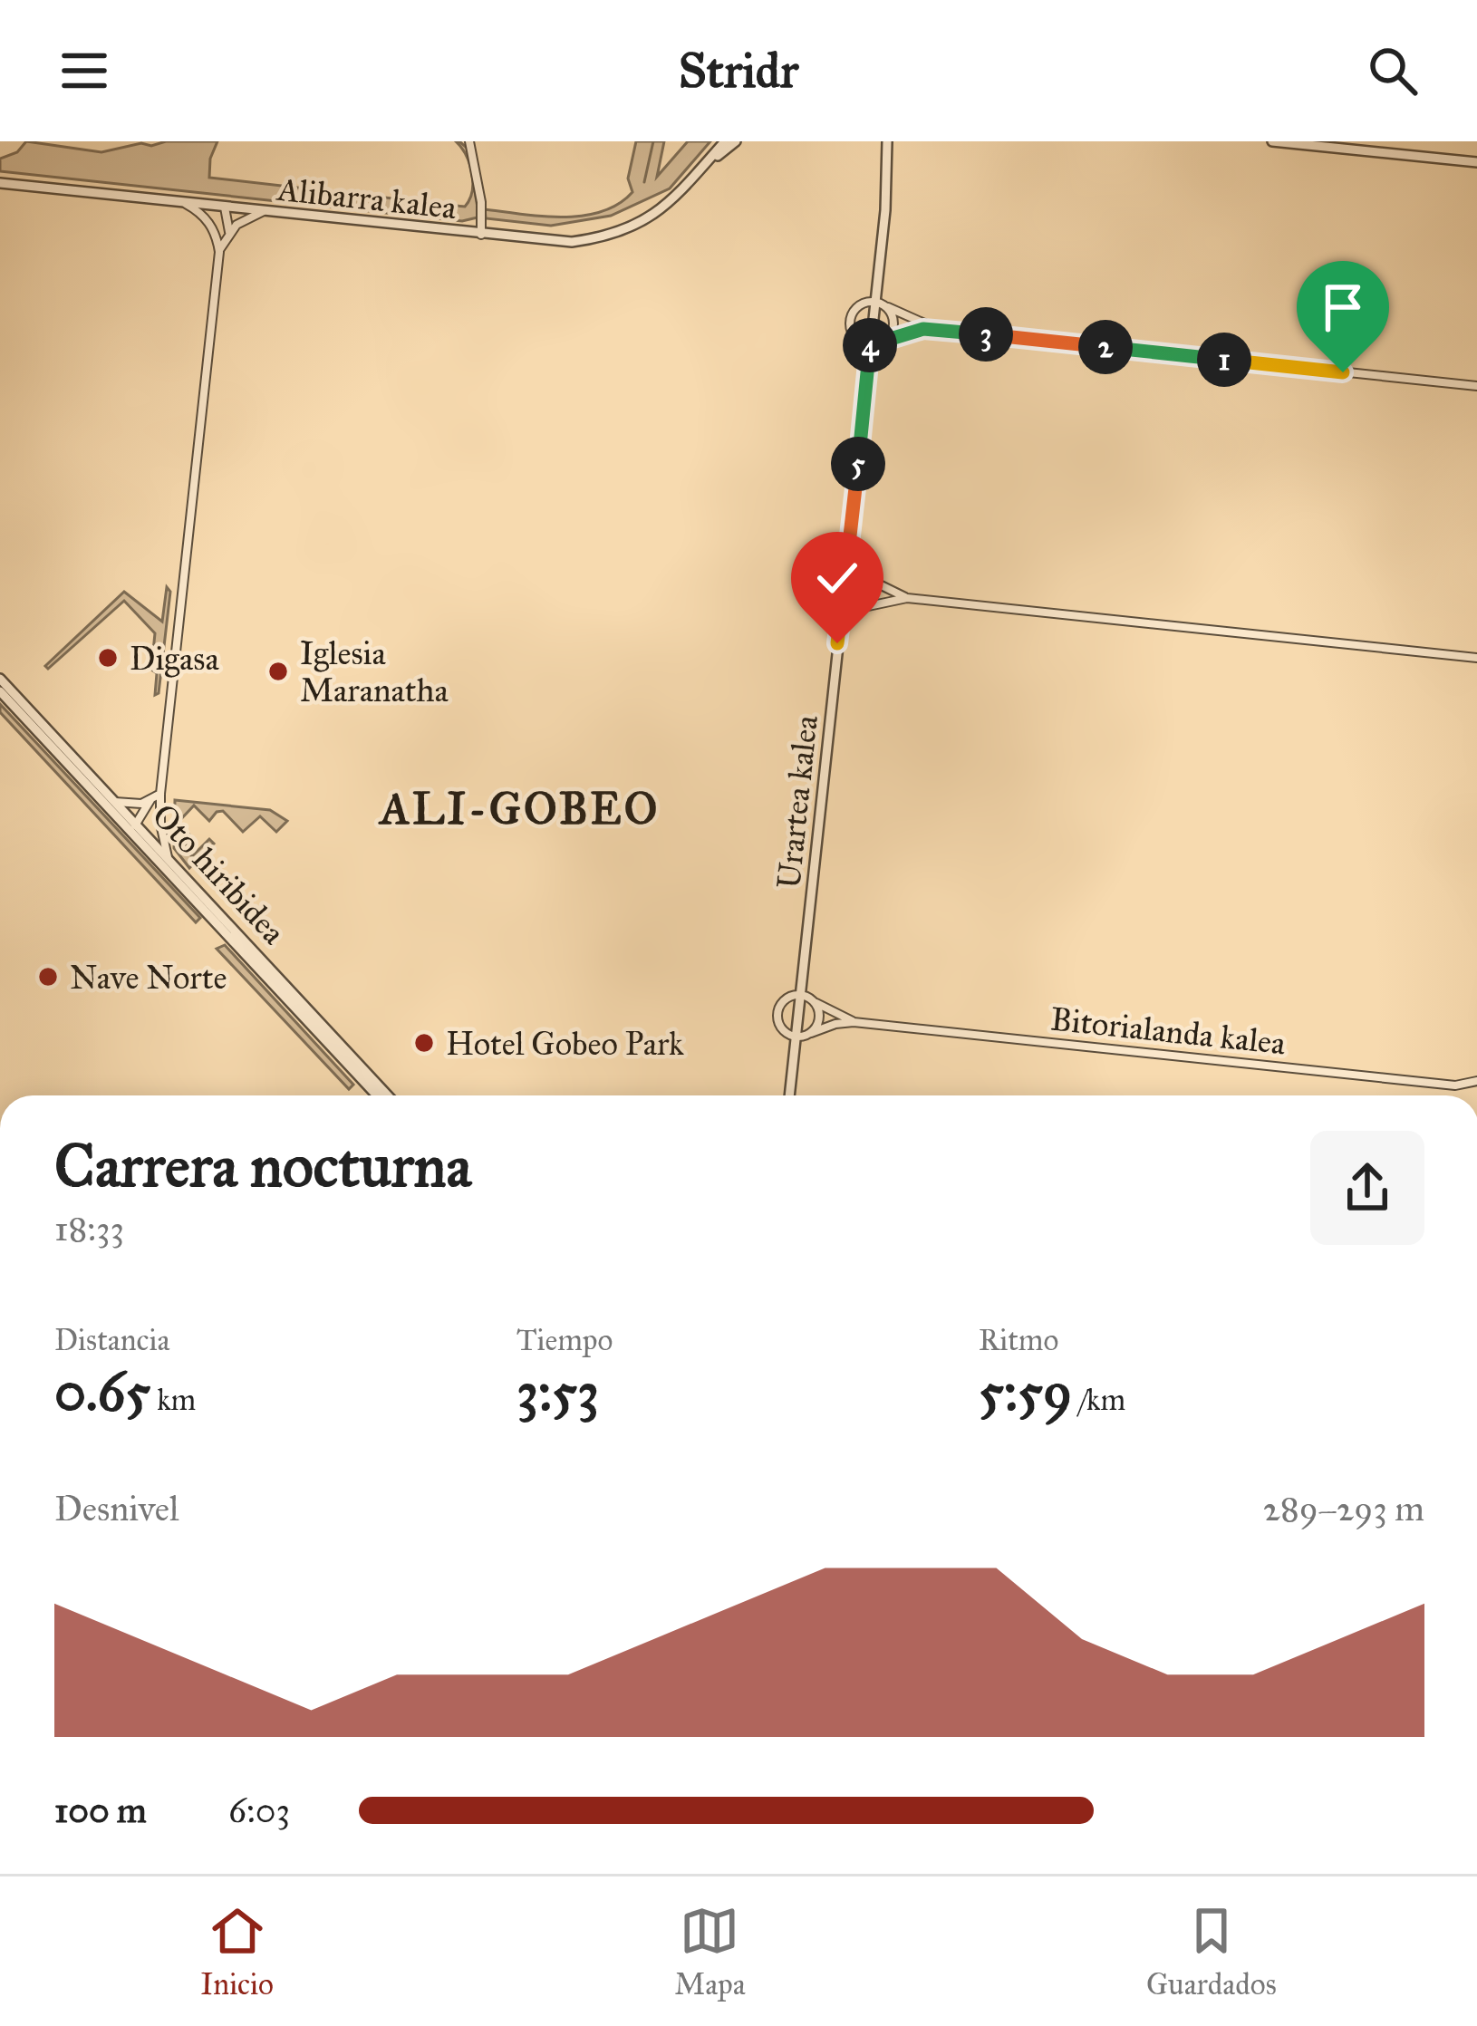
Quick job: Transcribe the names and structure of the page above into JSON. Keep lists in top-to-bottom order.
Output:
{
  "streets": {
    "street": [
      "Alibarra kalea",
      "Urartea kalea",
      "Oto hiribidea",
      "Bitorialanda kalea"
    ]
  },
  "districts": ["ALI-GOBEO"],
  "places": [
    "Digasa",
    "Iglesia Maranatha",
    "Nave Norte",
    "Hotel Gobeo Park"
  ],
  "page": {
    "header": "Stridr",
    "pins": [
      "3",
      "4",
      "2",
      "1",
      "5"
    ],
    "heading": ["Carrera nocturna", "18:33"],
    "stats": [
      ["Distancia", "0.65 km"],
      ["Tiempo", "3:53"],
      ["Ritmo", "5:59 /km"]
    ],
    "chart": ["Desnivel", "289–293 m"],
    "list": [
      {
        "name": "100 m",
        "note": "6:03"
      }
    ],
    "tabs": ["Inicio", "Mapa", "Guardados"]
  }
}
